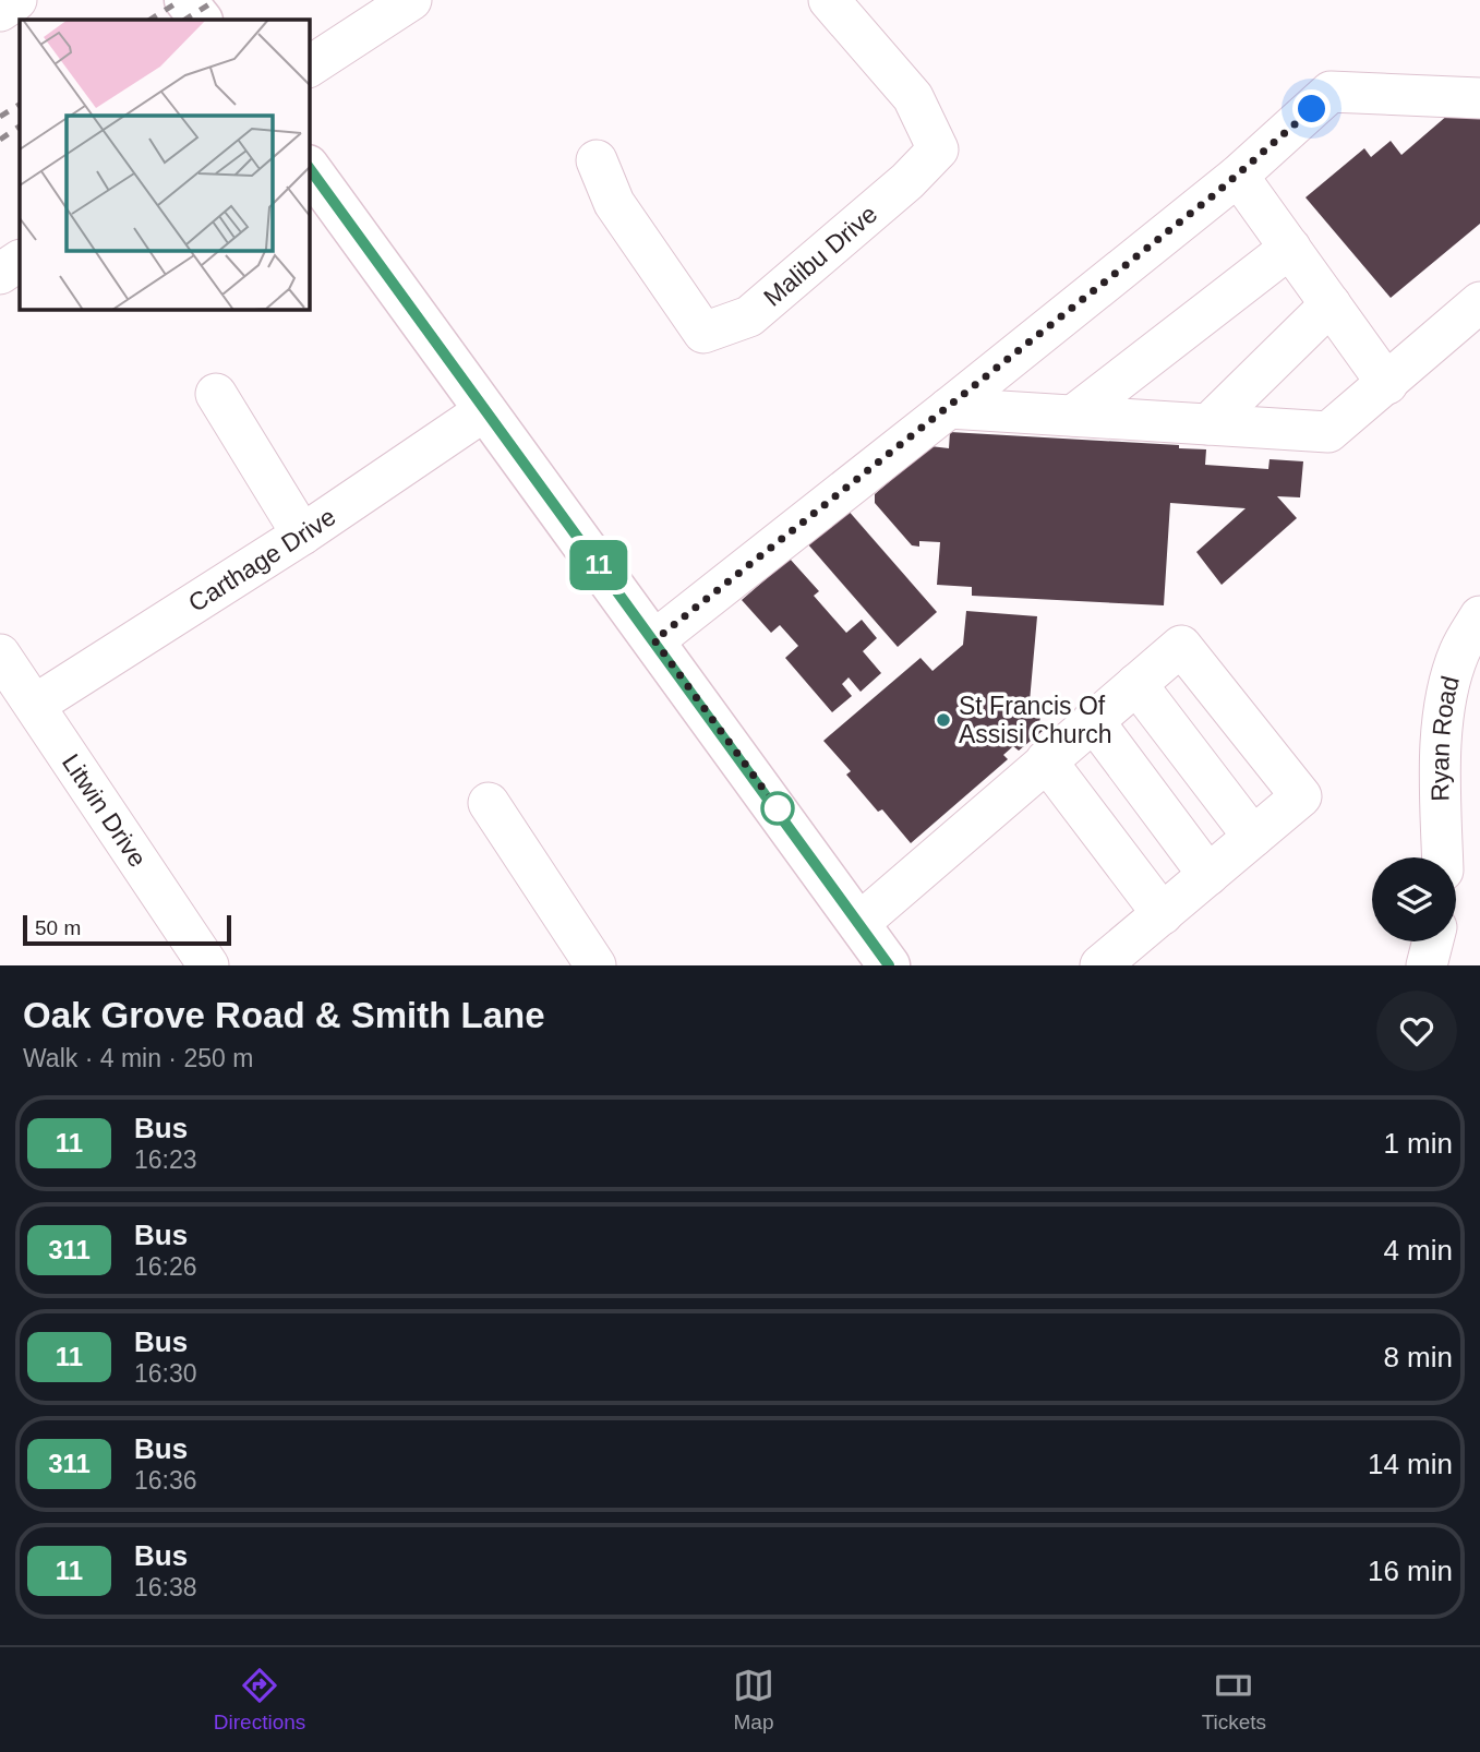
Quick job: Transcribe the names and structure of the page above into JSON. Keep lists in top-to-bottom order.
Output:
{
  "streets": {
    "street": [
      "Malibu Drive",
      "Carthage Drive",
      "Ryan Road",
      "Litwin Drive"
    ]
  },
  "crossings": [
    ["Carthage Drive", "Litwin Drive"]
  ],
  "places": ["St Francis Of Assisi Church"],
  "lines": ["bus line 11"],
  "scale_bar": "50 m",
  "page": {
    "on_map": "11",
    "scale": "50 m",
    "heading": ["Oak Grove Road & Smith Lane", "Walk · 4 min · 250 m"],
    "list": [
      {
        "mark": "11",
        "name": "Bus",
        "note": "16:23",
        "value": "1 min"
      },
      {
        "mark": "311",
        "name": "Bus",
        "note": "16:26",
        "value": "4 min"
      },
      {
        "mark": "11",
        "name": "Bus",
        "note": "16:30",
        "value": "8 min"
      },
      {
        "mark": "311",
        "name": "Bus",
        "note": "16:36",
        "value": "14 min"
      },
      {
        "mark": "11",
        "name": "Bus",
        "note": "16:38",
        "value": "16 min"
      }
    ],
    "tabs": ["Directions", "Map", "Tickets"]
  }
}
